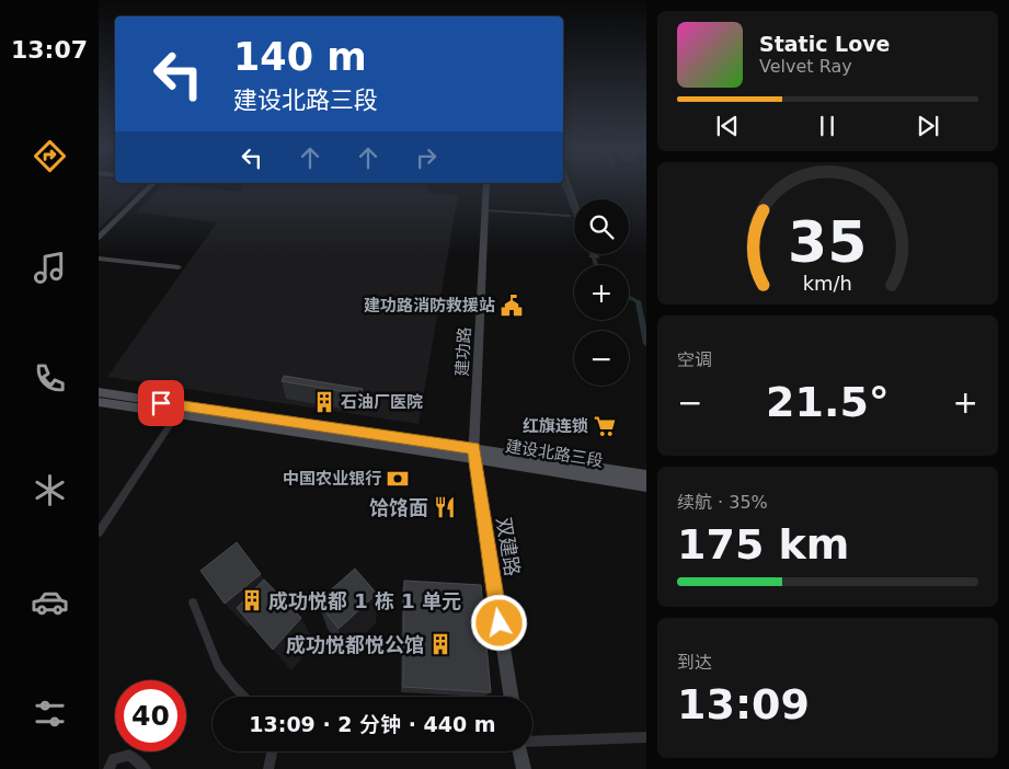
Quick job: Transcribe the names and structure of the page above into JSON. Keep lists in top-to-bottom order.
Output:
{
  "streets": {
    "main road": ["建设北路三段"],
    "street": ["建功路", "双建路"]
  },
  "crossings": [
    ["建功路", "建设北路三段"],
    ["建功路", "双建路"],
    ["建设北路三段", "双建路"]
  ],
  "places": {
    "public building": ["建功路消防救援站"],
    "building": ["石油厂医院", "成功悦都 1 栋 1 单元", "成功悦都悦公馆"],
    "supermarket": ["红旗连锁"],
    "bank": ["中国农业银行"],
    "restaurant": ["饸饹面"]
  },
  "page": {
    "tabs": "13:07",
    "turn": ["140 m", "建设北路三段"],
    "song": ["Static Love", "Velvet Ray"],
    "map_buttons": ["+", "−"],
    "tile": [
      "空调",
      ["续航 · 35%", "175 km"],
      ["到达", "13:09"]
    ],
    "heat": ["−", "21.5°", "+"],
    "limit": "40",
    "trip": "13:09 · 2 分钟 · 440 m",
    "gauge": ["35", "km/h"]
  }
}
